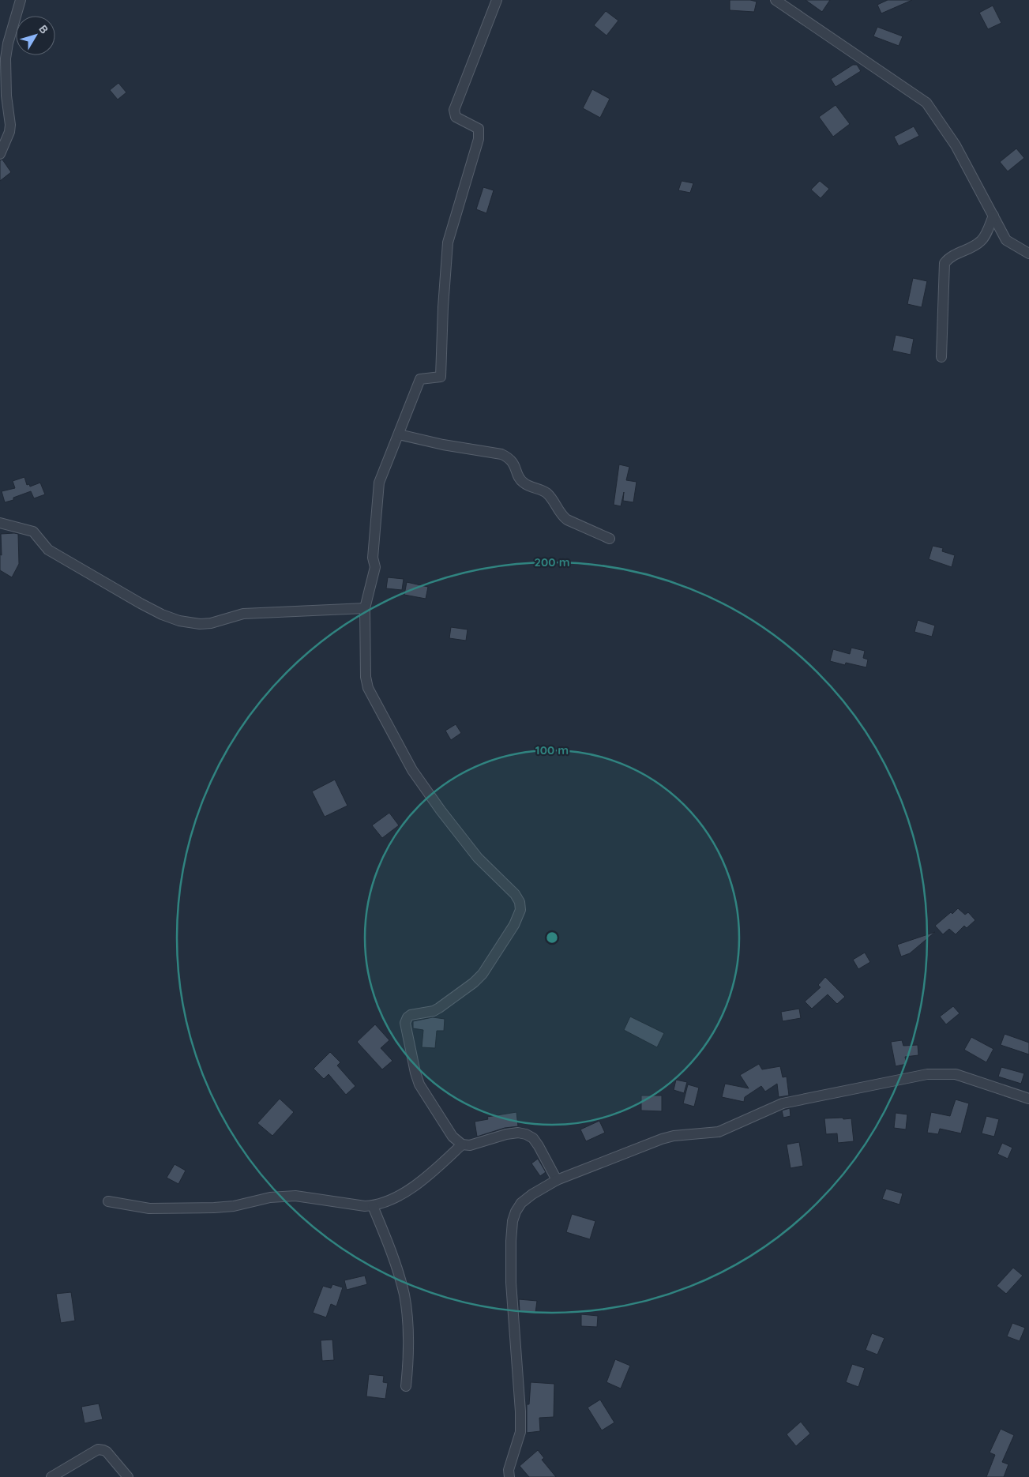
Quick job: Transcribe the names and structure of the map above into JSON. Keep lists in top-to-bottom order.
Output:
{
  "north": "top right",
  "rings": ["200 m", "100 m"]
}
